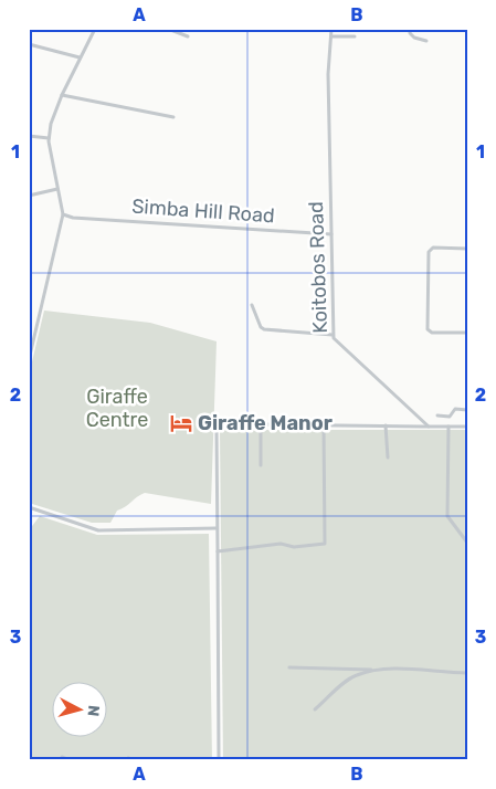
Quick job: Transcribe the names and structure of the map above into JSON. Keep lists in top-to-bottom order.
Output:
{
  "streets": {
    "street": ["Simba Hill Road", "Koitobos Road"]
  },
  "crossings": [
    ["Simba Hill Road", "Koitobos Road"]
  ],
  "parks": ["Giraffe Centre"],
  "places": {
    "hotel": ["Giraffe Manor"]
  },
  "north": "right",
  "grid": {
    "columns": ["A", "B"],
    "rows": ["1", "2", "3"]
  }
}
